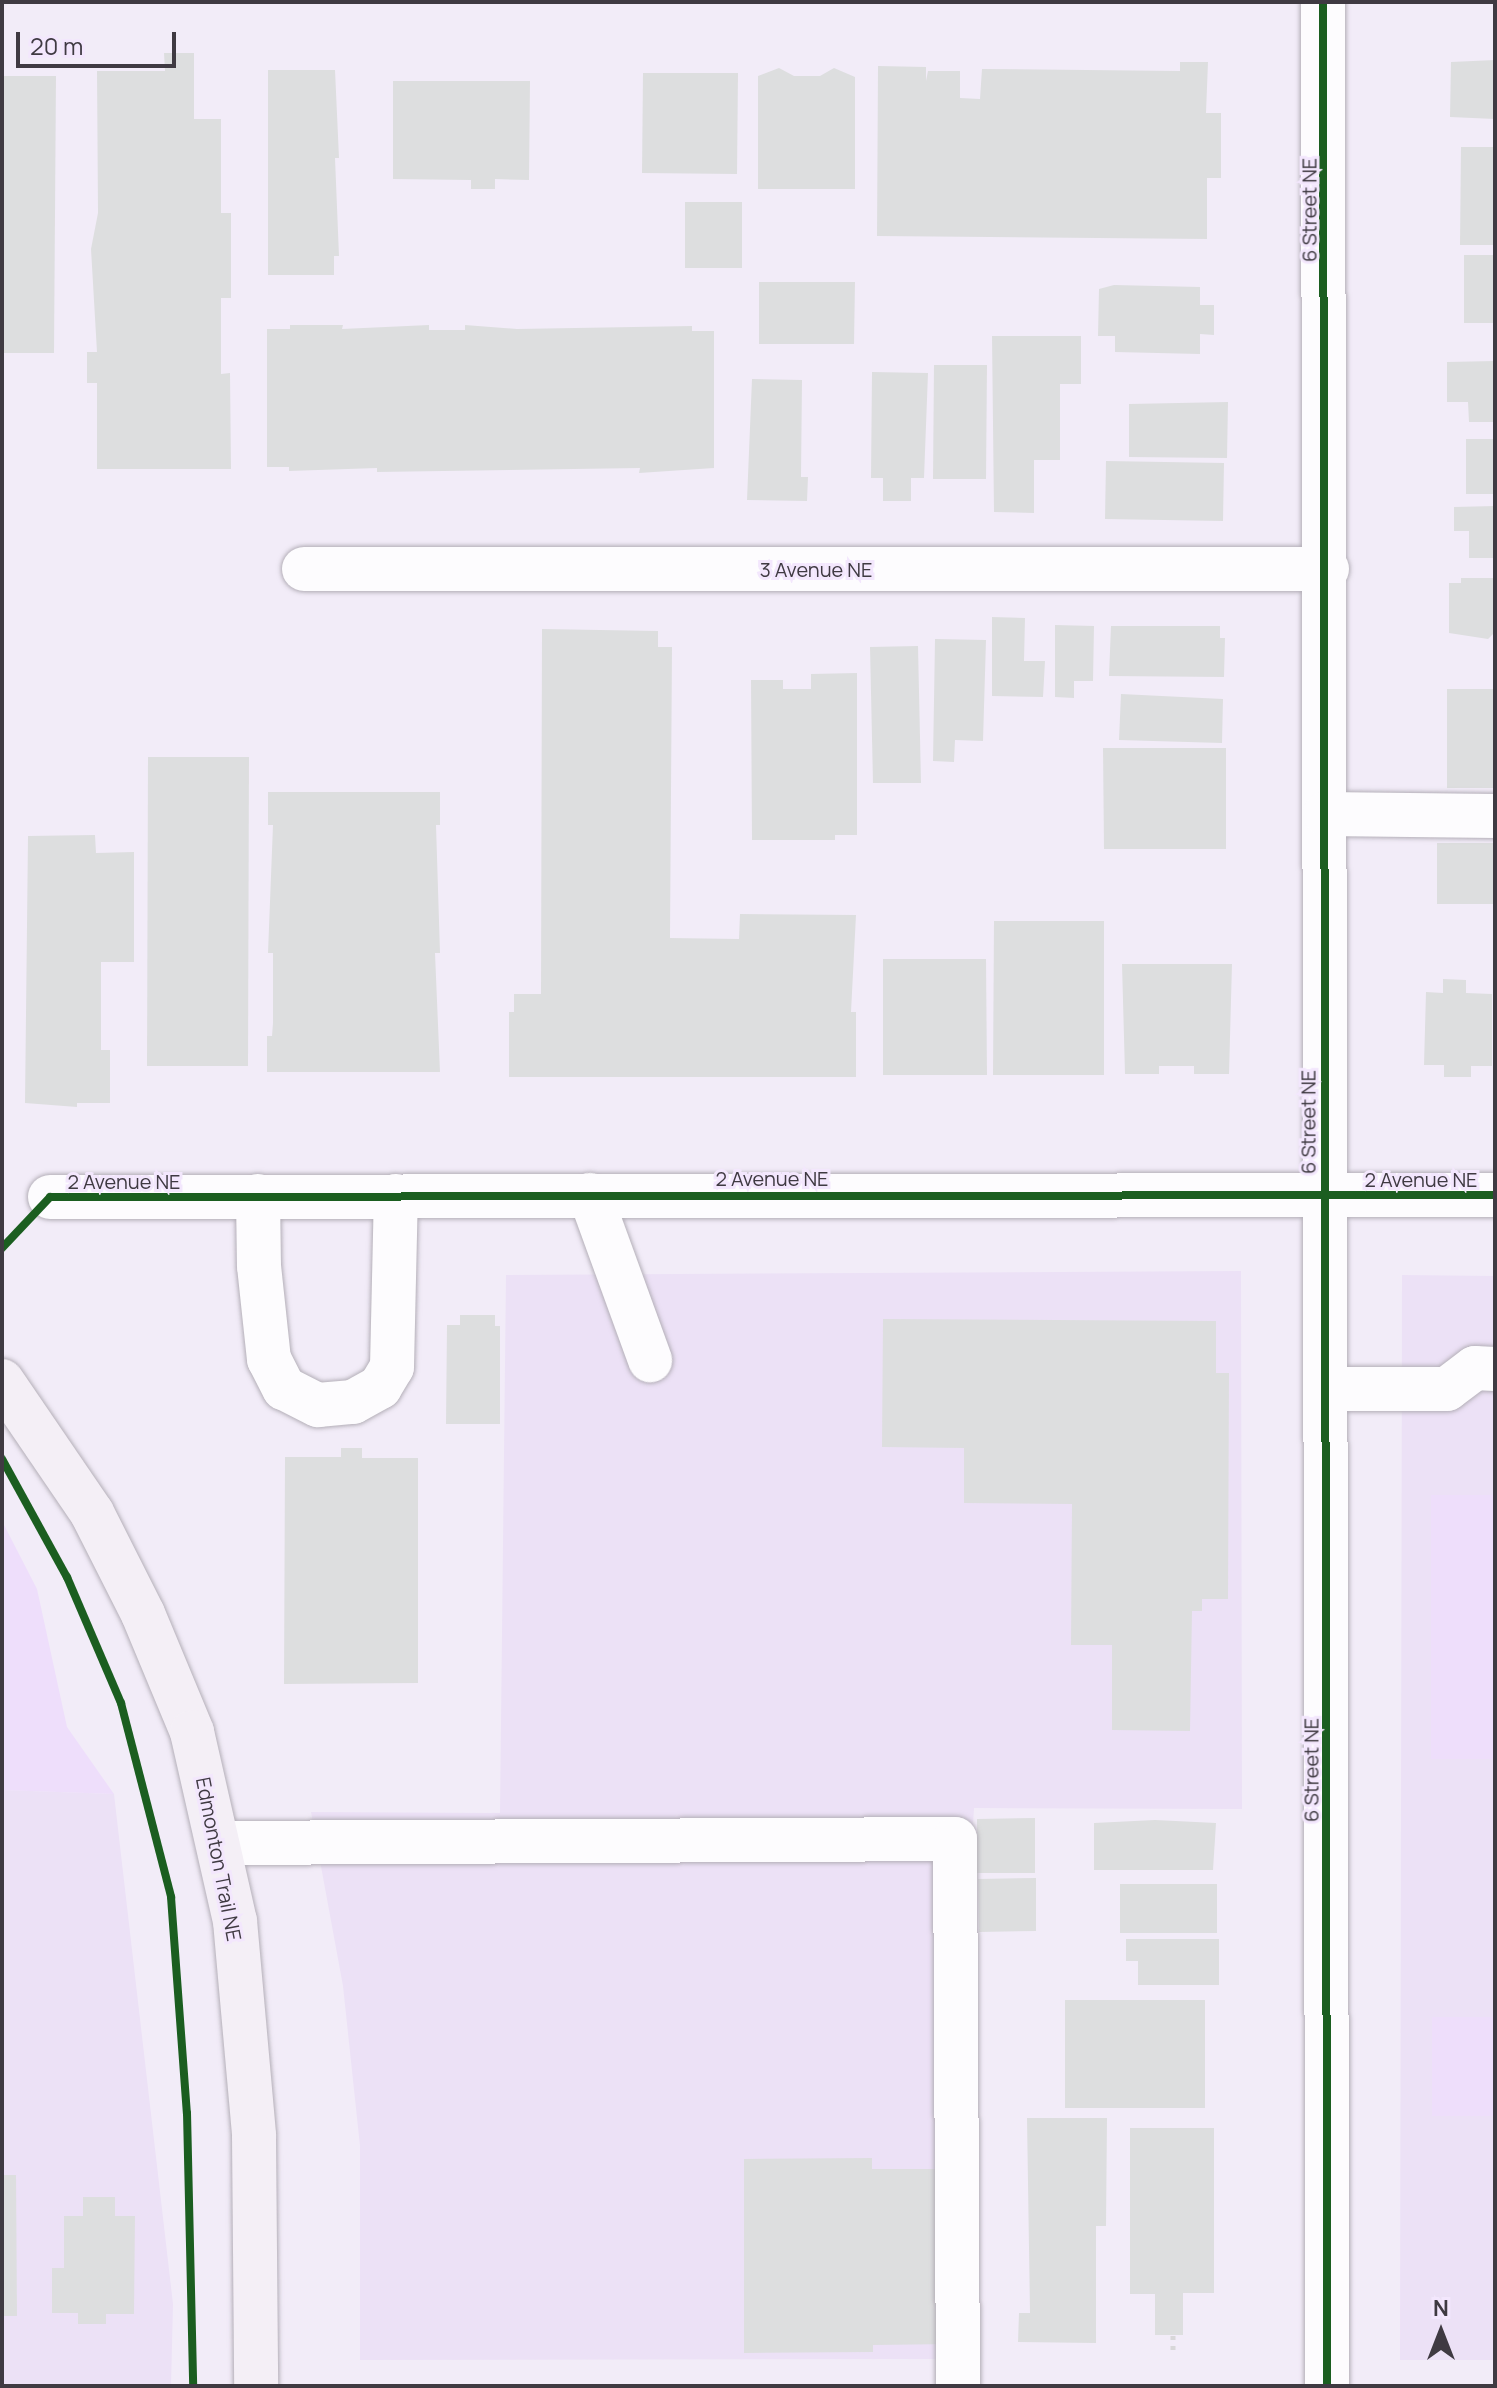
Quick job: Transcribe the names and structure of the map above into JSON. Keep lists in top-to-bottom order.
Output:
{
  "streets": {
    "main road": ["Edmonton Trail NE"],
    "street": ["6 Street NE", "3 Avenue NE", "2 Avenue NE"]
  },
  "crossings": [
    ["6 Street NE", "3 Avenue NE"],
    ["6 Street NE", "2 Avenue NE"]
  ],
  "scale_bar": "20 m",
  "north": "top"
}
